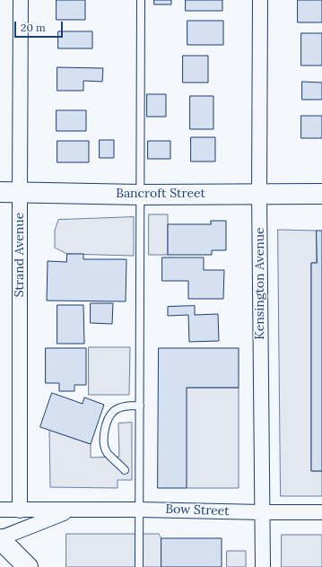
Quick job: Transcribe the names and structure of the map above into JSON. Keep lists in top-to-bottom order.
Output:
{
  "streets": {
    "main road": ["Bancroft Street"],
    "street": ["Strand Avenue", "Kensington Avenue", "Bow Street"]
  },
  "crossings": [
    ["Bancroft Street", "Strand Avenue"],
    ["Bancroft Street", "Kensington Avenue"],
    ["Strand Avenue", "Bow Street"],
    ["Kensington Avenue", "Bow Street"]
  ],
  "scale_bar": "20 m"
}
